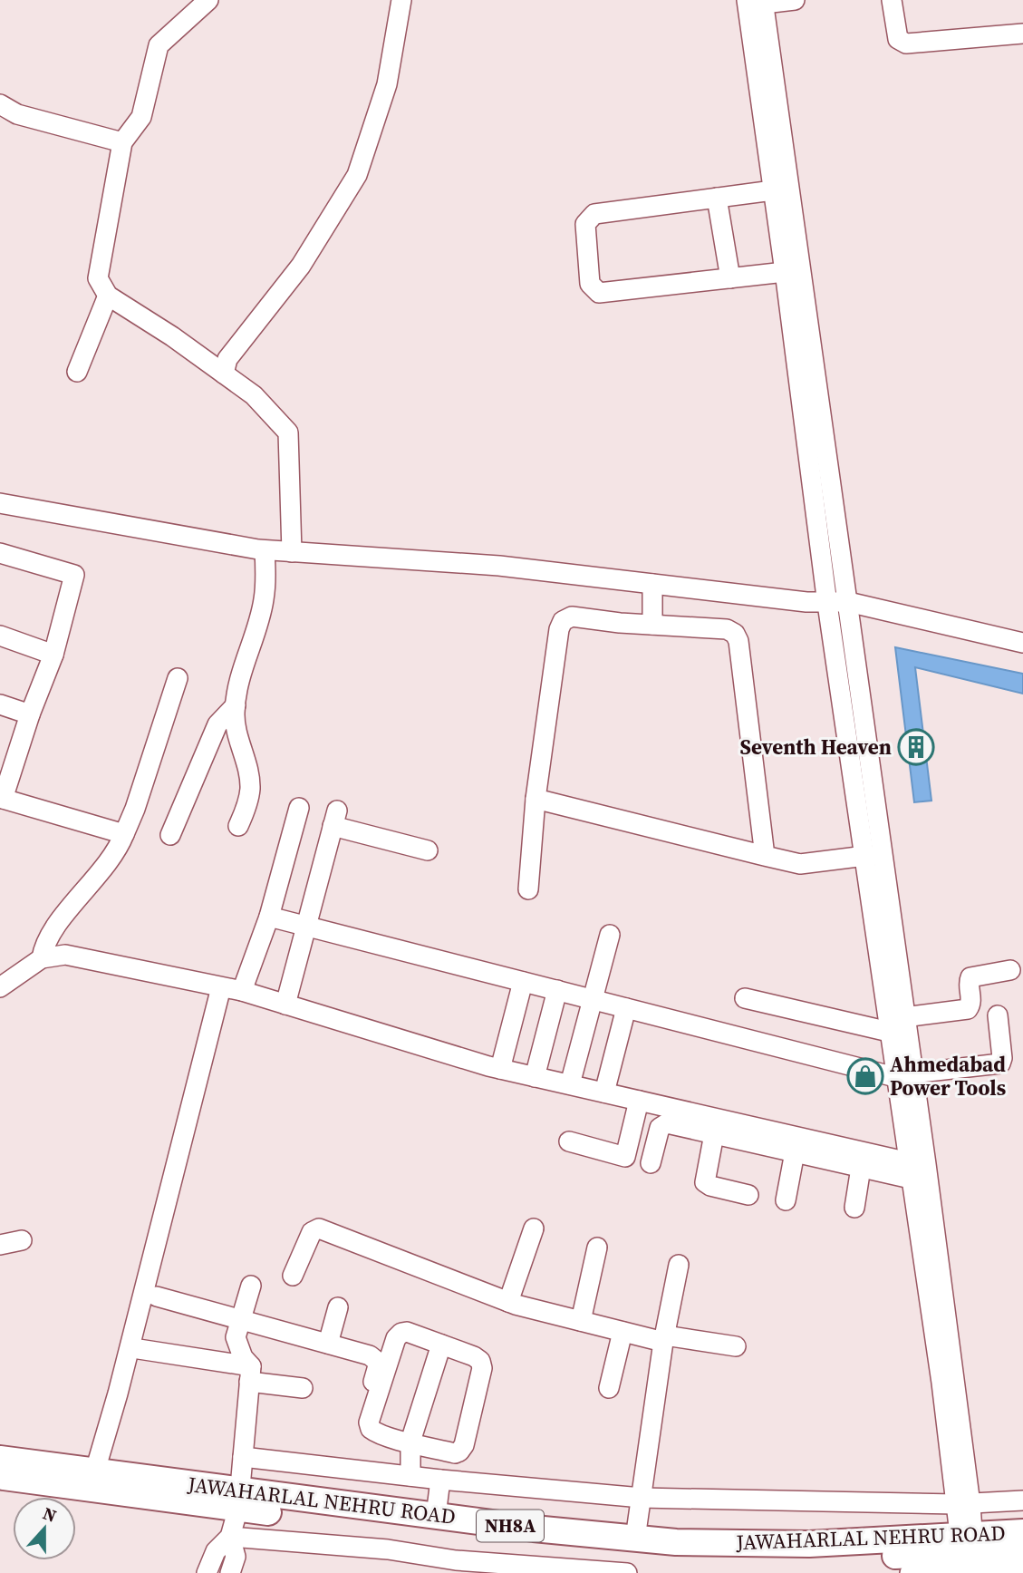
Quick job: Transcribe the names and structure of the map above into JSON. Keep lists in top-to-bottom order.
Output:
{
  "streets": {
    "main road": ["JAWAHARLAL NEHRU ROAD", "NH8A"]
  },
  "places": {
    "building": ["Seventh Heaven"],
    "shop": ["Ahmedabad Power Tools"]
  },
  "north": "top"
}
